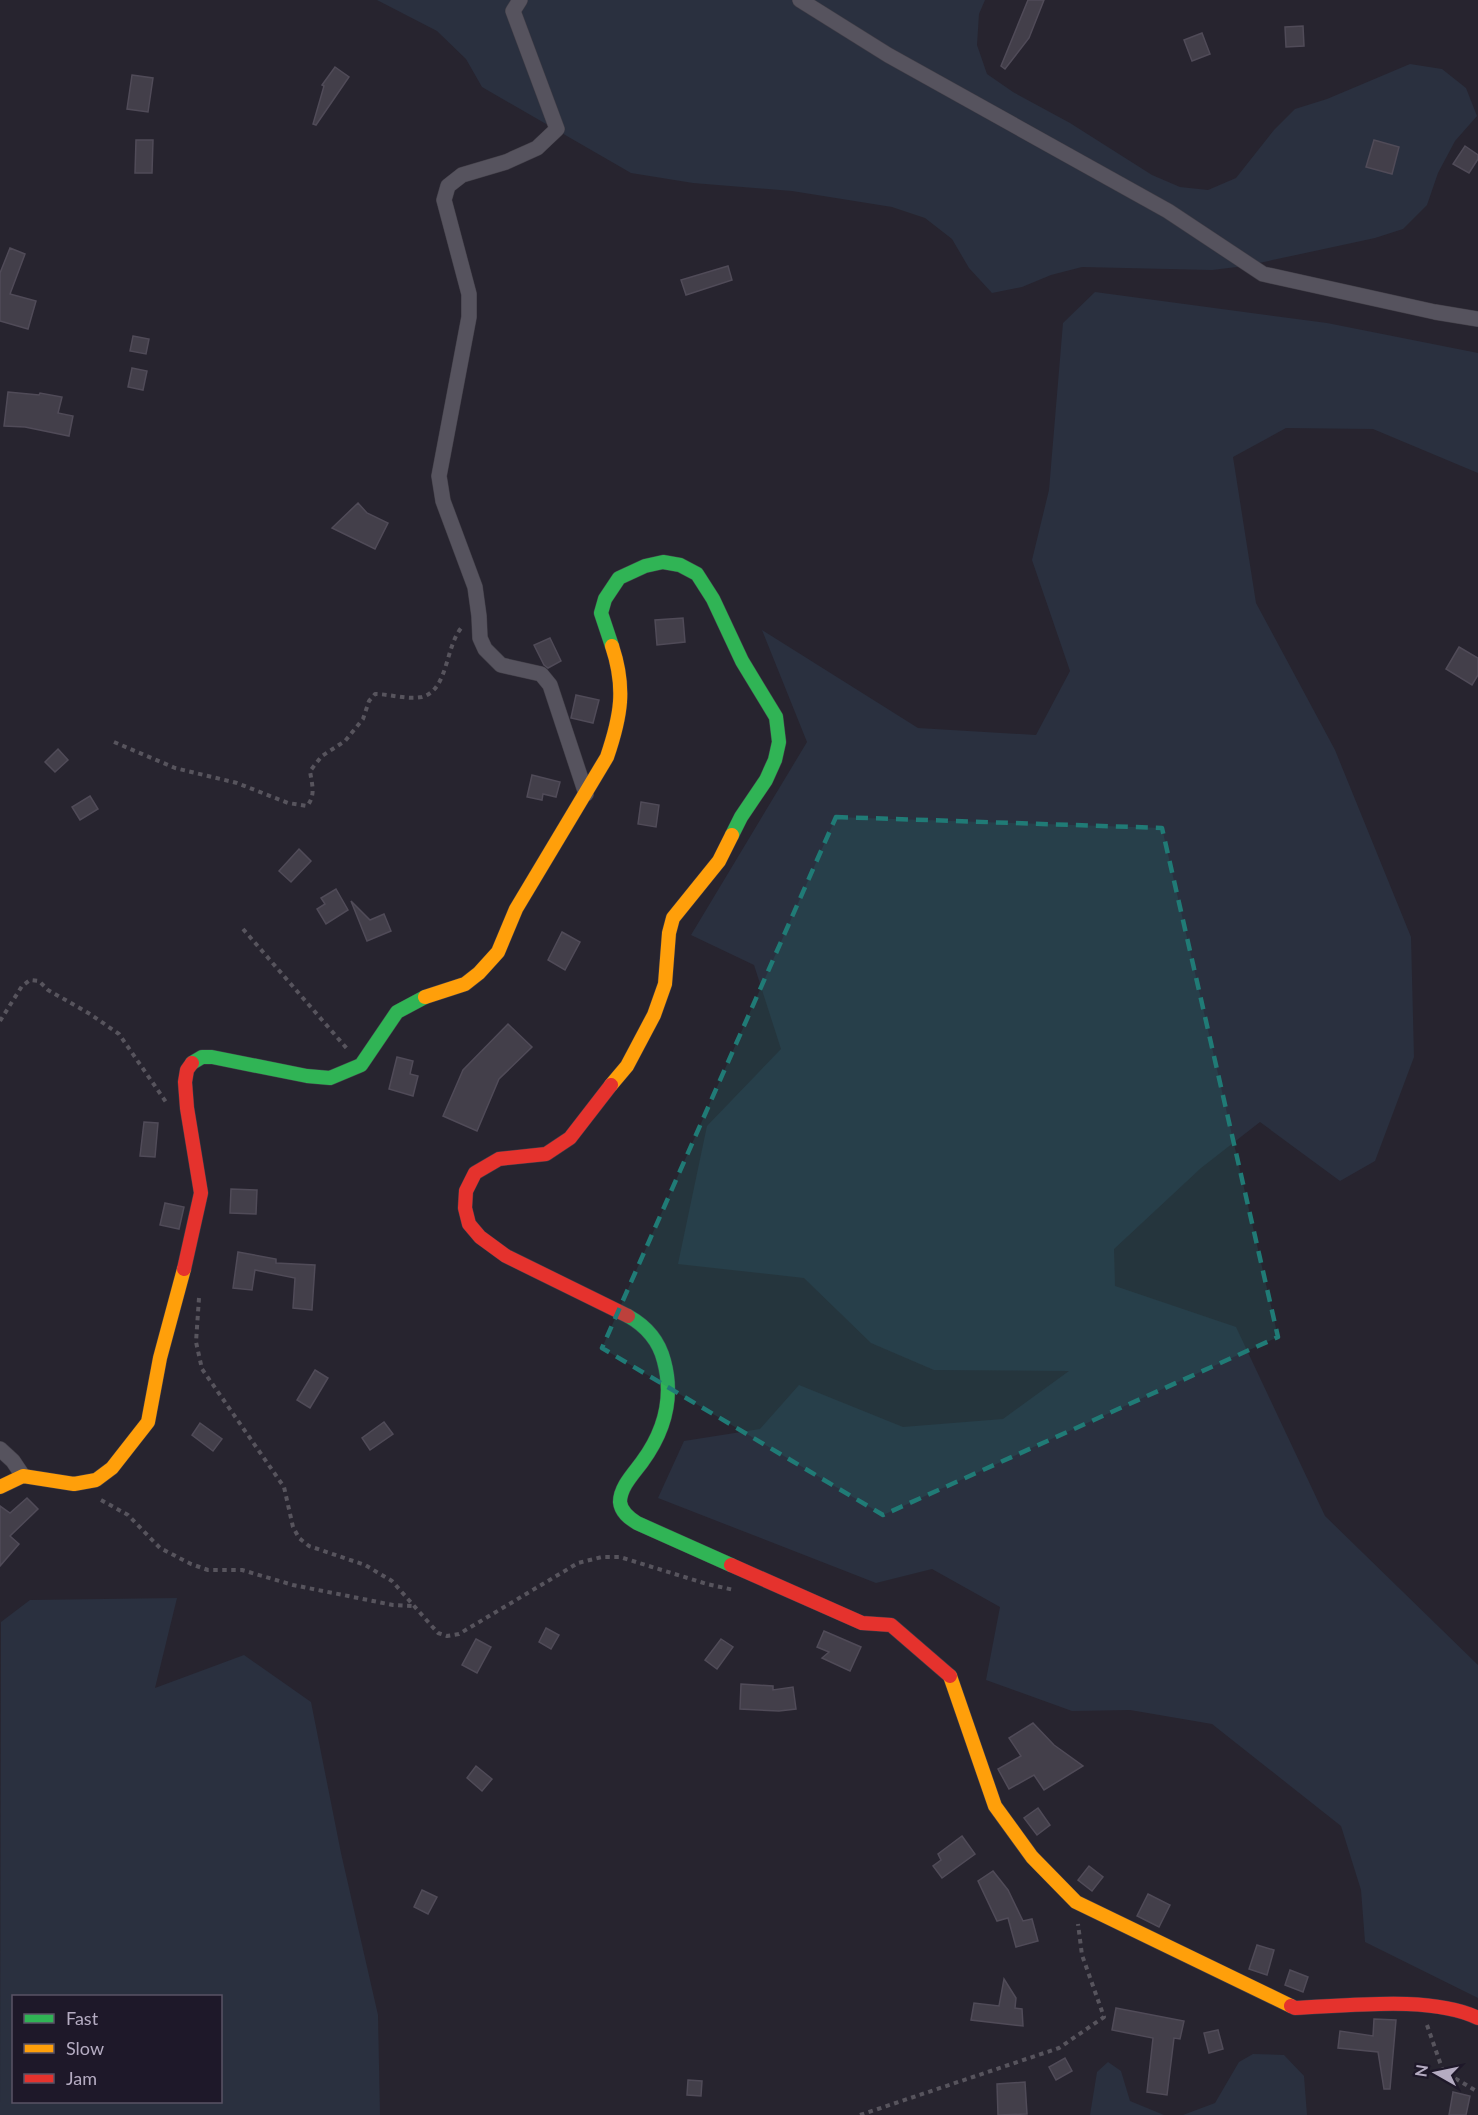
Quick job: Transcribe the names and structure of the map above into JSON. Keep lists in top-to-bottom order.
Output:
{
  "legend": ["Fast", "Slow", "Jam"],
  "north": "left"
}
